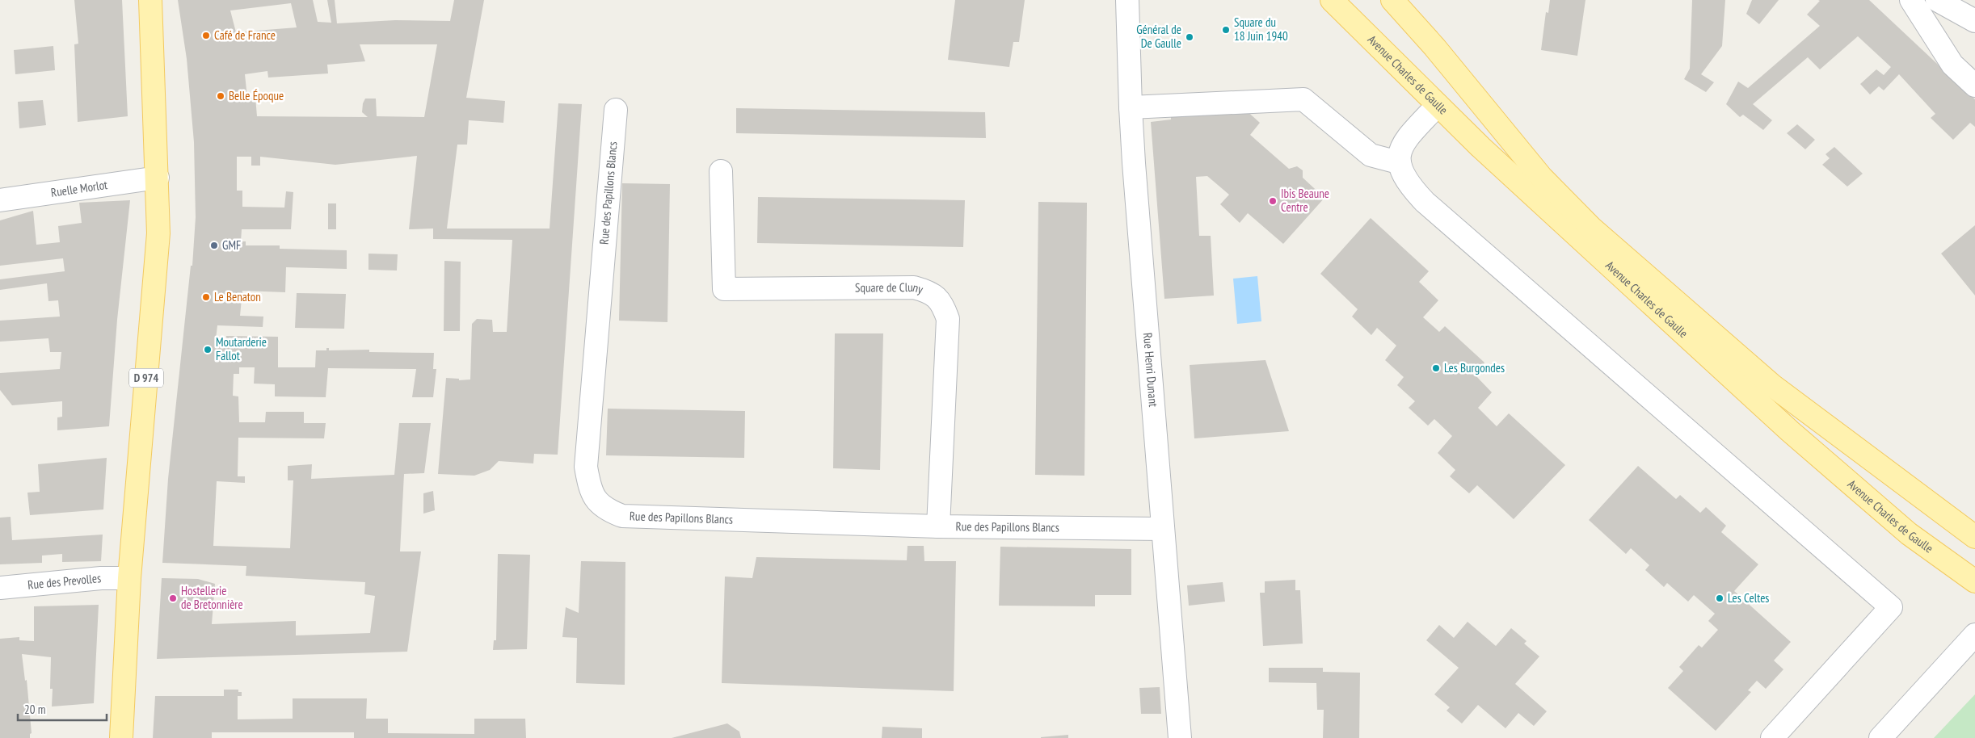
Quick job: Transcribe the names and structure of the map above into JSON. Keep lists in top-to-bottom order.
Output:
{
  "streets": {
    "main road": ["Avenue Charles de Gaulle", "D 974"],
    "street": [
      "Ruelle Morlot",
      "Rue des Papillons Blancs",
      "Square de Cluny",
      "Rue Henri Dunant",
      "Rue des Prevolles"
    ]
  },
  "crossings": [
    ["Ruelle Morlot", "D 974"],
    ["Rue des Papillons Blancs", "Square de Cluny"],
    ["Rue des Papillons Blancs", "Rue Henri Dunant"],
    ["D 974", "Rue des Prevolles"]
  ],
  "places": [
    "Square du 18 Juin 1940",
    "Café de France",
    "Général de De Gaulle",
    "Belle Époque",
    "Ibis Beaune Centre",
    "GMF",
    "Le Benaton",
    "Moutarderie Fallot",
    "Les Burgondes",
    "Hostellerie de Bretonnière",
    "Les Celtes"
  ],
  "scale_bar": "20 m"
}
